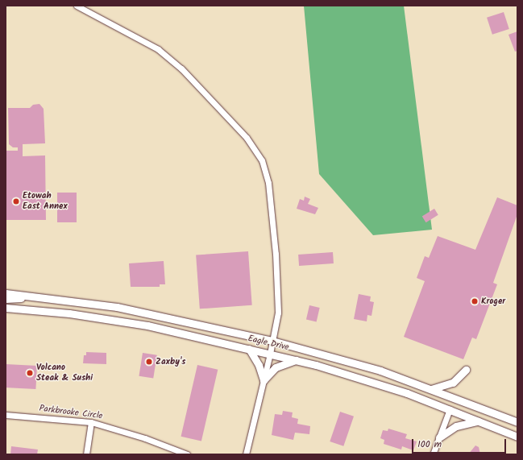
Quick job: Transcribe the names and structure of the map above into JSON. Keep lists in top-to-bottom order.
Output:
{
  "streets": {
    "street": ["Eagle Drive", "Parkbrooke Circle"]
  },
  "places": [
    "Etowah East Annex",
    "Kroger",
    "Zaxby's",
    "Volcano Steak & Sushi"
  ],
  "scale_bar": "100 m"
}
